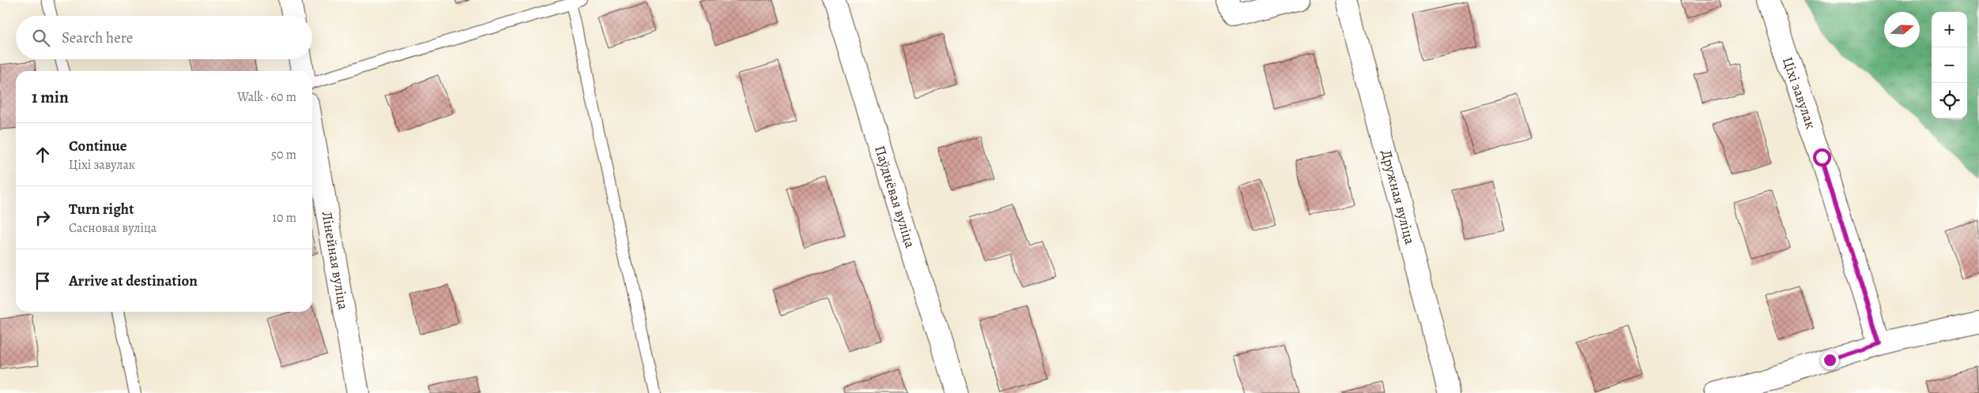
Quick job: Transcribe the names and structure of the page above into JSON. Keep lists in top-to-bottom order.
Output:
{
  "streets": {
    "street": [
      "Ціхі завулак",
      "Паўднёвая вуліца",
      "Дружная вуліца",
      "Лінейная вуліца"
    ]
  },
  "north": "right",
  "page": {
    "map_buttons": ["+", "−"],
    "search": "Search here",
    "heading": ["1 min", "Walk · 60 m"],
    "list": [
      ["Continue", "Ціхі завулак", "50 m"],
      ["Turn right", "Сасновая вуліца", "10 m"],
      "Arrive at destination"
    ]
  }
}
